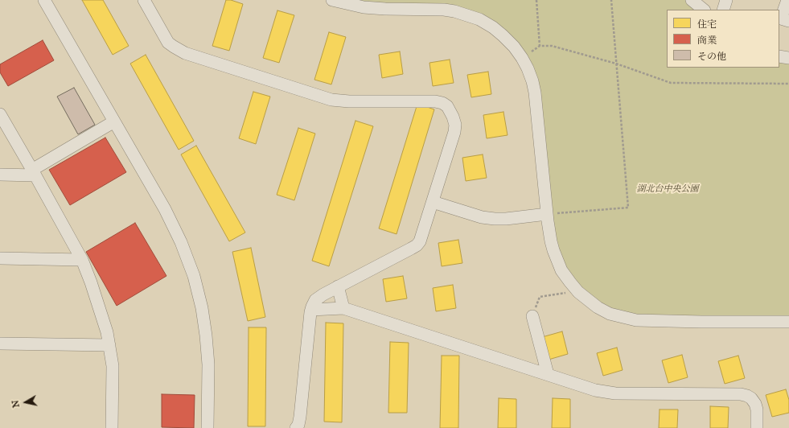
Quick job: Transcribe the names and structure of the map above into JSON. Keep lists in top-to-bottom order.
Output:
{
  "parks": ["湖北台中央公園"],
  "legend": ["住宅", "商業", "その他"],
  "north": "left"
}
